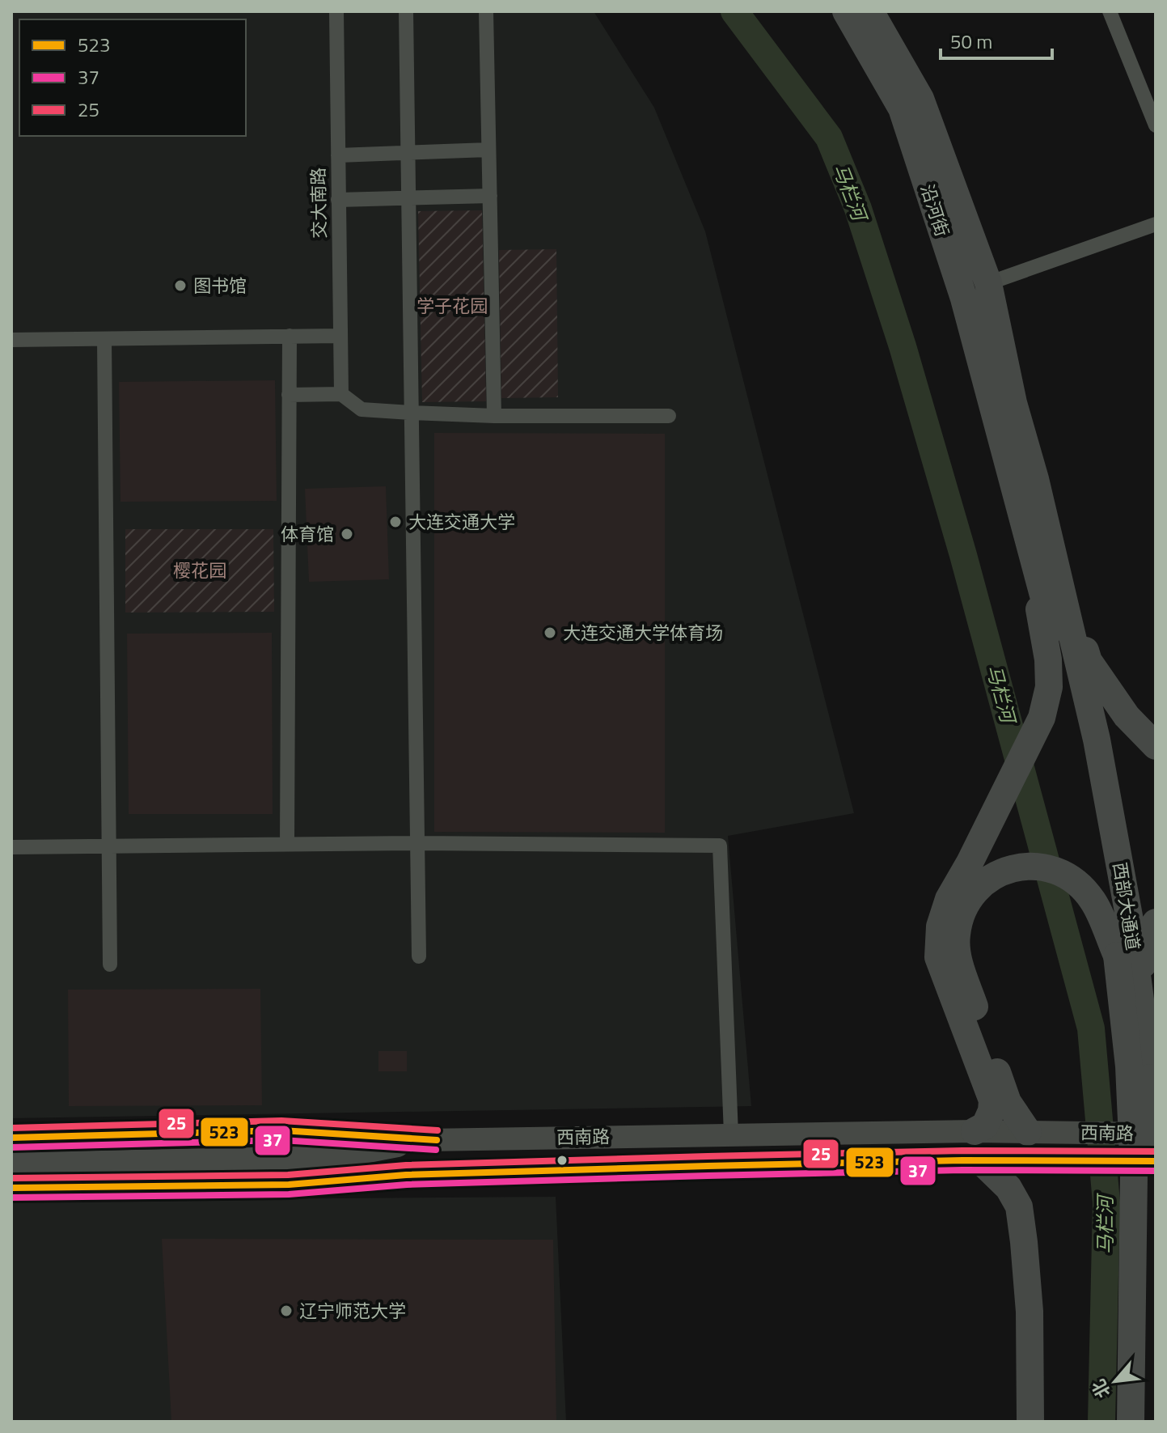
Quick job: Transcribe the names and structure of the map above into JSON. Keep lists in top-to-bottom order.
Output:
{
  "streets": {
    "highway": ["沿河街", "西部大通道"],
    "main road": ["西南路"],
    "street": ["交大南路"]
  },
  "crossings": [
    ["沿河街", "西部大通道"]
  ],
  "water": ["马栏河"],
  "parks": ["学子花园", "樱花园"],
  "places": [
    "图书馆",
    "大连交通大学",
    "体育馆",
    "大连交通大学体育场",
    "辽宁师范大学"
  ],
  "lines": ["transit line 25", "transit line 523", "transit line 37"],
  "legend": ["523", "37", "25"],
  "scale_bar": "50 m",
  "north": "bottom left"
}
